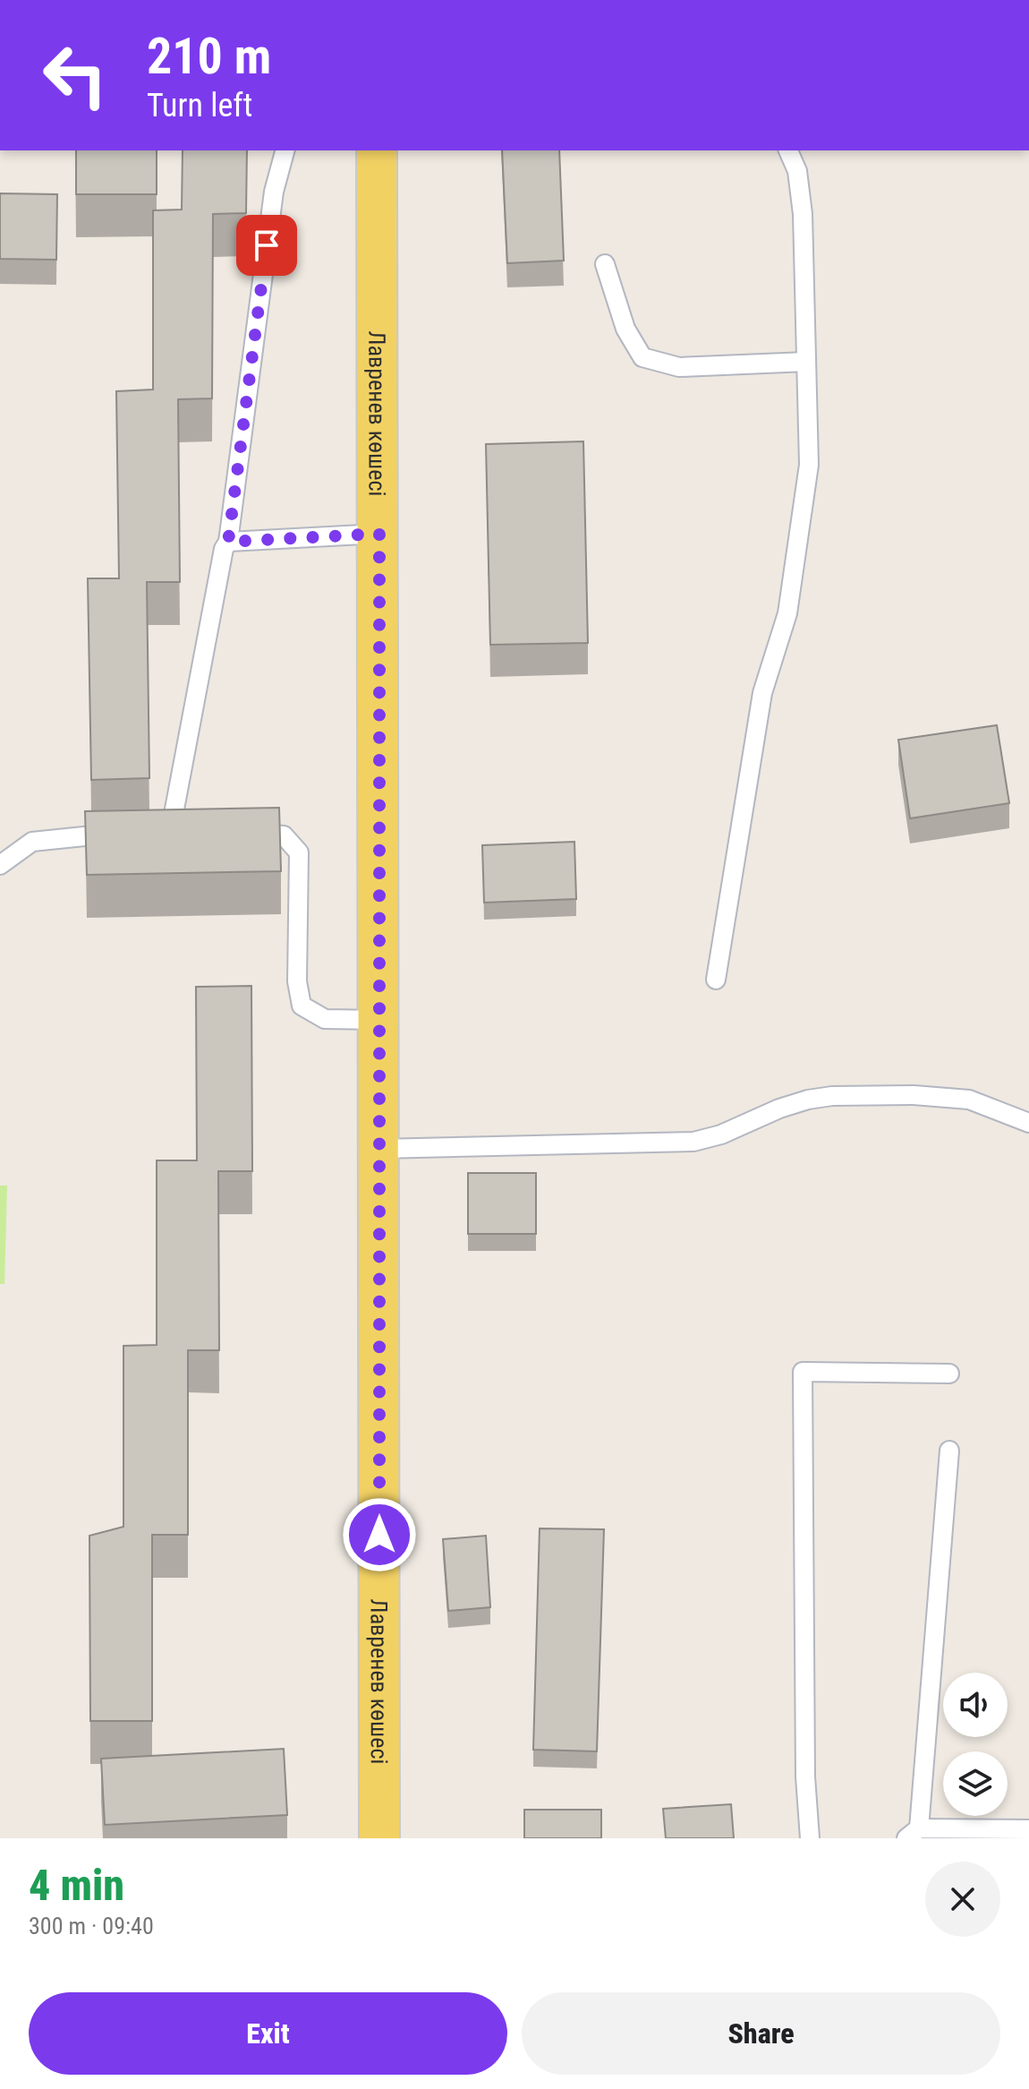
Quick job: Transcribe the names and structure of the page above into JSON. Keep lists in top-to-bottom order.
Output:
{
  "streets": {
    "main road": ["Лавренев көшесі"]
  },
  "page": {
    "turn": ["210 m", "Turn left"],
    "heading": ["4 min", "300 m · 09:40"],
    "buttons": ["Exit", "Share"]
  }
}
